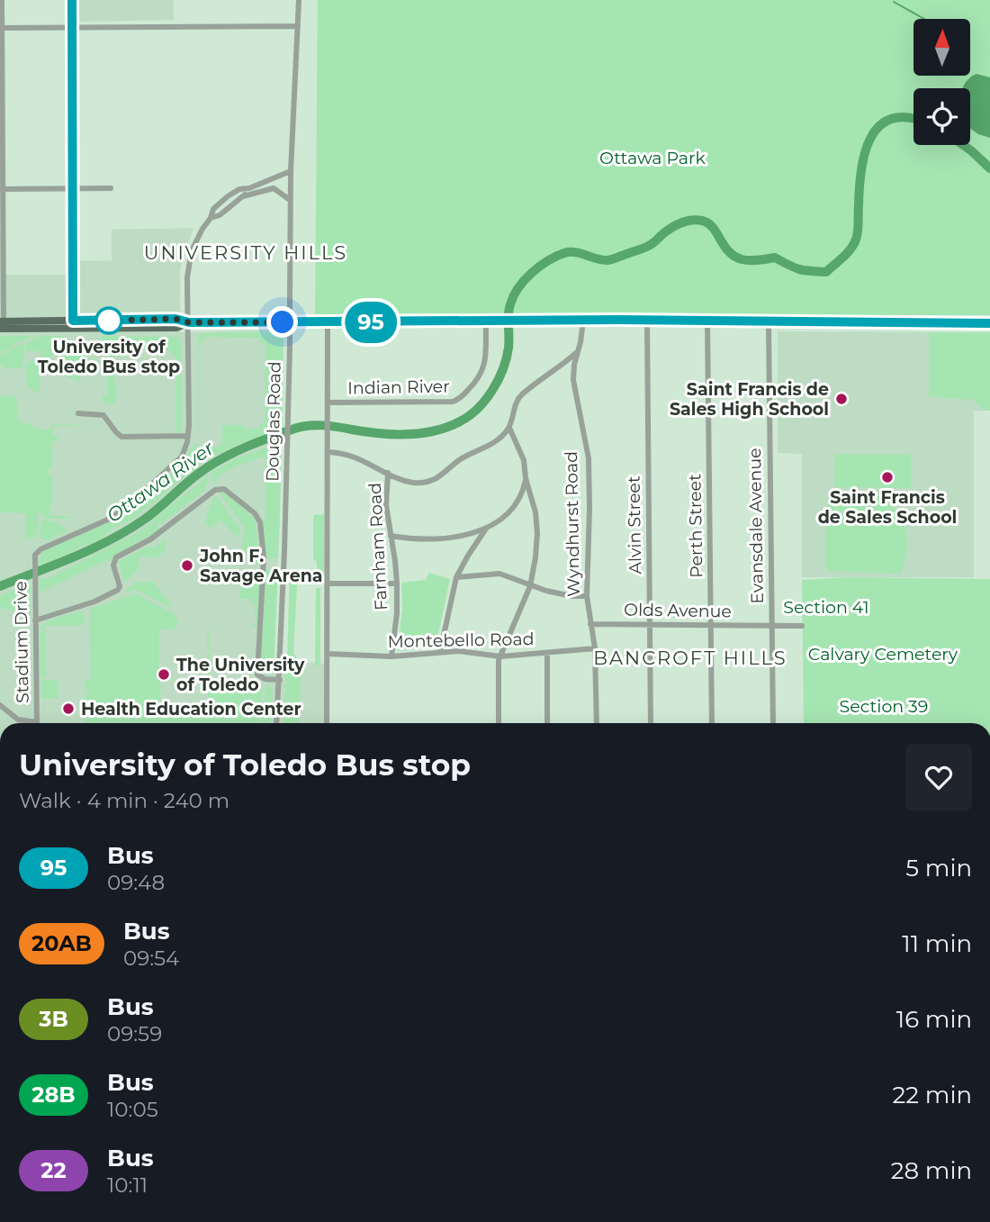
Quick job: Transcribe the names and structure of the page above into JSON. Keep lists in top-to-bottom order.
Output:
{
  "streets": {
    "street": [
      "Indian River",
      "Douglas Road",
      "Wyndhurst Road",
      "Alvin Street",
      "Perth Street",
      "Evansdale Avenue",
      "Farnham Road",
      "Olds Avenue",
      "Montebello Road",
      "Stadium Drive"
    ]
  },
  "crossings": [
    ["Wyndhurst Road", "Olds Avenue"],
    ["Wyndhurst Road", "Montebello Road"],
    ["Alvin Street", "Olds Avenue"],
    ["Perth Street", "Olds Avenue"],
    ["Evansdale Avenue", "Olds Avenue"],
    ["Farnham Road", "Montebello Road"]
  ],
  "districts": ["UNIVERSITY HILLS", "BANCROFT HILLS"],
  "water": ["Ottawa River"],
  "parks": [
    "Ottawa Park",
    "Section 41",
    "Calvary Cemetery",
    "Section 39"
  ],
  "places": [
    "University of Toledo Bus stop",
    "Saint Francis de Sales High School",
    "Saint Francis de Sales School",
    "John F. Savage Arena",
    "The University of Toledo",
    "Health Education Center"
  ],
  "lines": ["bus line 95"],
  "north": "top",
  "page": {
    "on_map": "95",
    "heading": ["University of Toledo Bus stop", "Walk · 4 min · 240 m"],
    "list": [
      {
        "mark": "95",
        "name": "Bus",
        "note": "09:48",
        "value": "5 min"
      },
      {
        "mark": "20AB",
        "name": "Bus",
        "note": "09:54",
        "value": "11 min"
      },
      {
        "mark": "3B",
        "name": "Bus",
        "note": "09:59",
        "value": "16 min"
      },
      {
        "mark": "28B",
        "name": "Bus",
        "note": "10:05",
        "value": "22 min"
      },
      {
        "mark": "22",
        "name": "Bus",
        "note": "10:11",
        "value": "28 min"
      }
    ]
  }
}
